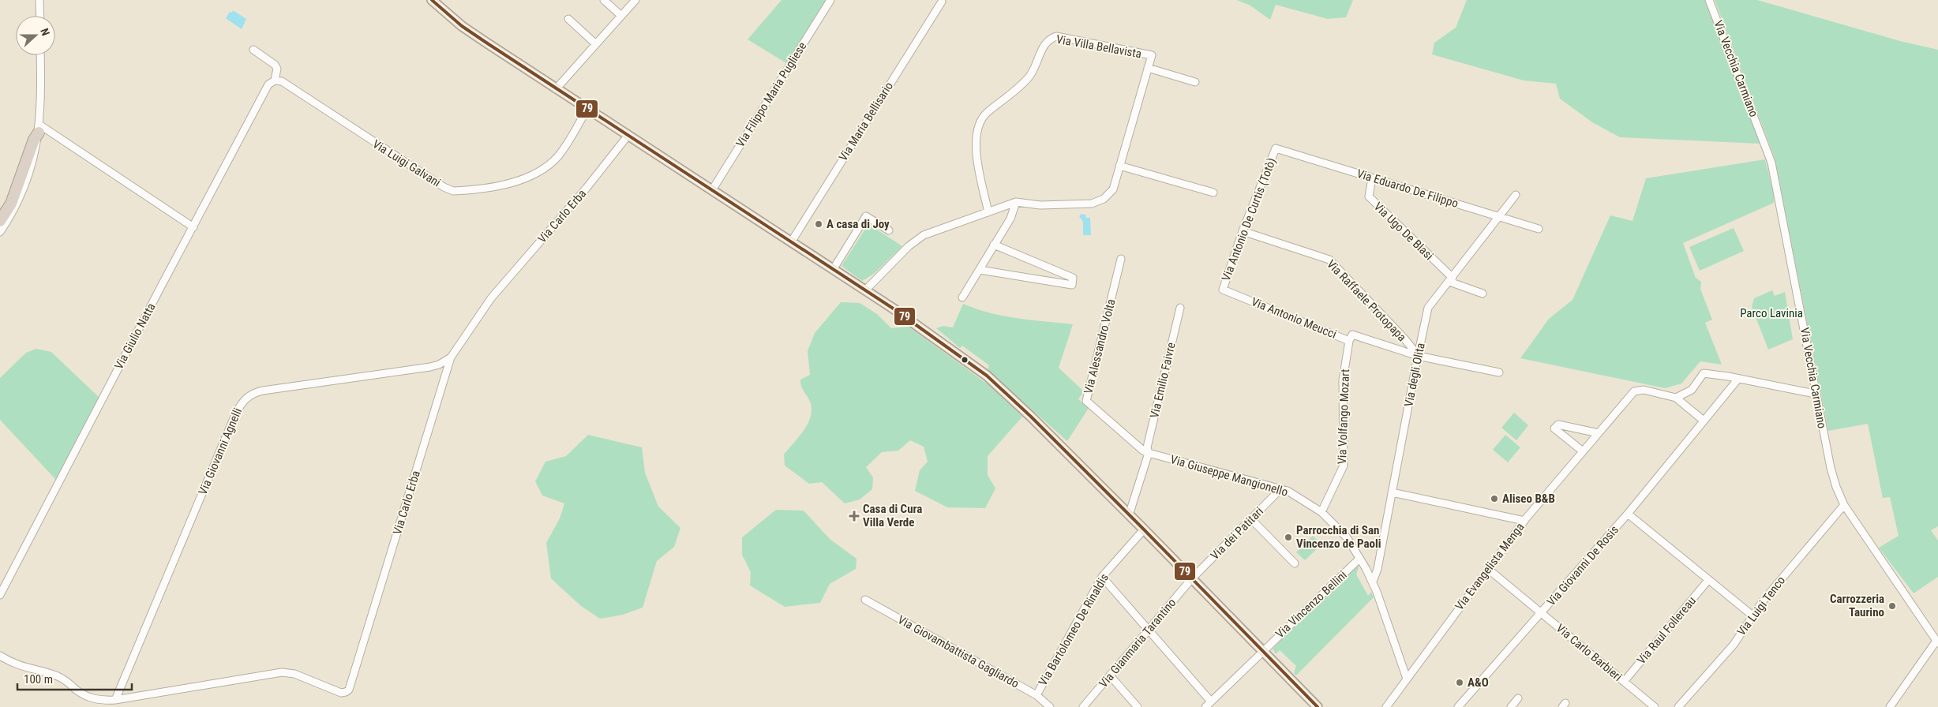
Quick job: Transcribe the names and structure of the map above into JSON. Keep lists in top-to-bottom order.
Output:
{
  "streets": {
    "street": [
      "Via Villa Bellavista",
      "Via Vecchia Carmiano",
      "Via Filippo Maria Pugliese",
      "Via Maria Bellisario",
      "Via Luigi Galvani",
      "Via Eduardo De Filippo",
      "Via Carlo Erba",
      "Via Antonio De Curtis (Totò)",
      "Via Ugo De Blasi",
      "Via Raffaele Protopapa",
      "Via Antonio Meucci",
      "Via Giulio Natta",
      "Via Alessandro Volta",
      "Via degli Olita",
      "Via Emilio Faivre",
      "Via Volfango Mozart",
      "Via Giovanni Agnelli",
      "Via Giuseppe Mangionello",
      "Via dei Patitari",
      "Via Giovanni De Rosis",
      "Via Evangelista Menga",
      "Via Vincenzo Bellini",
      "Via Luigi Tenco",
      "Via Bartolomeo De Rinaldis",
      "Via Raul Follereau",
      "Via Gianmaria Tarantino",
      "Via Giovambattista Gagliardo",
      "Via Carlo Barbieri"
    ]
  },
  "crossings": [
    ["Via Vecchia Carmiano", "Via Luigi Tenco"],
    ["Via Luigi Galvani", "Via Giulio Natta"],
    ["Via Eduardo De Filippo", "Via Antonio De Curtis (Totò)"],
    ["Via Eduardo De Filippo", "Via Ugo De Blasi"],
    ["Via Eduardo De Filippo", "Via degli Olita"],
    ["Via Carlo Erba", "Via Giovanni Agnelli"],
    ["Via Antonio De Curtis (Totò)", "Via Raffaele Protopapa"],
    ["Via Antonio De Curtis (Totò)", "Via Antonio Meucci"],
    ["Via Ugo De Blasi", "Via degli Olita"],
    ["Via Raffaele Protopapa", "Via Antonio Meucci"],
    ["Via Raffaele Protopapa", "Via degli Olita"],
    ["Via Antonio Meucci", "Via degli Olita"],
    ["Via Antonio Meucci", "Via Volfango Mozart"],
    ["Via Alessandro Volta", "Via Emilio Faivre"],
    ["Via Alessandro Volta", "Via Giuseppe Mangionello"],
    ["Via degli Olita", "Via Giuseppe Mangionello"],
    ["Via Emilio Faivre", "Via Giuseppe Mangionello"],
    ["Via Volfango Mozart", "Via Giuseppe Mangionello"],
    ["Via Giuseppe Mangionello", "Via dei Patitari"],
    ["Via Giuseppe Mangionello", "Via Evangelista Menga"],
    ["Via Giuseppe Mangionello", "Via Vincenzo Bellini"],
    ["Via dei Patitari", "Via Gianmaria Tarantino"],
    ["Via Giovanni De Rosis", "Via Carlo Barbieri"],
    ["Via Evangelista Menga", "Via Carlo Barbieri"],
    ["Via Bartolomeo De Rinaldis", "Via Giovambattista Gagliardo"],
    ["Via Raul Follereau", "Via Carlo Barbieri"]
  ],
  "parks": ["Parco Lavinia"],
  "places": {
    "other": [
      "A casa di Joy",
      "Aliseo B&B",
      "Parrocchia di San Vincenzo de Paoli",
      "Carrozzeria Taurino",
      "A&O"
    ],
    "health": ["Casa di Cura Villa Verde"]
  },
  "lines": ["transit line 79"],
  "scale_bar": "100 m",
  "north": "right"
}
